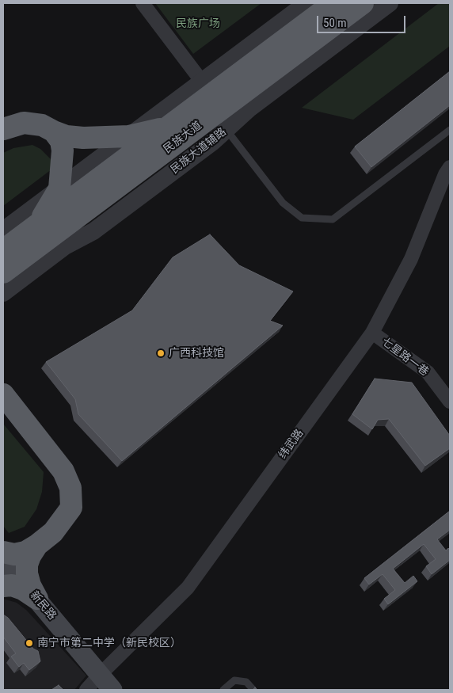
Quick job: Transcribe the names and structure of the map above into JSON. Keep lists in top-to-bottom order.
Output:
{
  "streets": {
    "highway": ["民族大道"],
    "main road": ["新民路"],
    "street": ["民族大道辅路", "七星路一巷", "纬武路"]
  },
  "crossings": [
    ["七星路一巷", "纬武路"],
    ["纬武路", "新民路"]
  ],
  "parks": ["民族广场"],
  "places": ["广西科技馆", "南宁市第二中学（新民校区）"],
  "scale_bar": "50 m"
}
